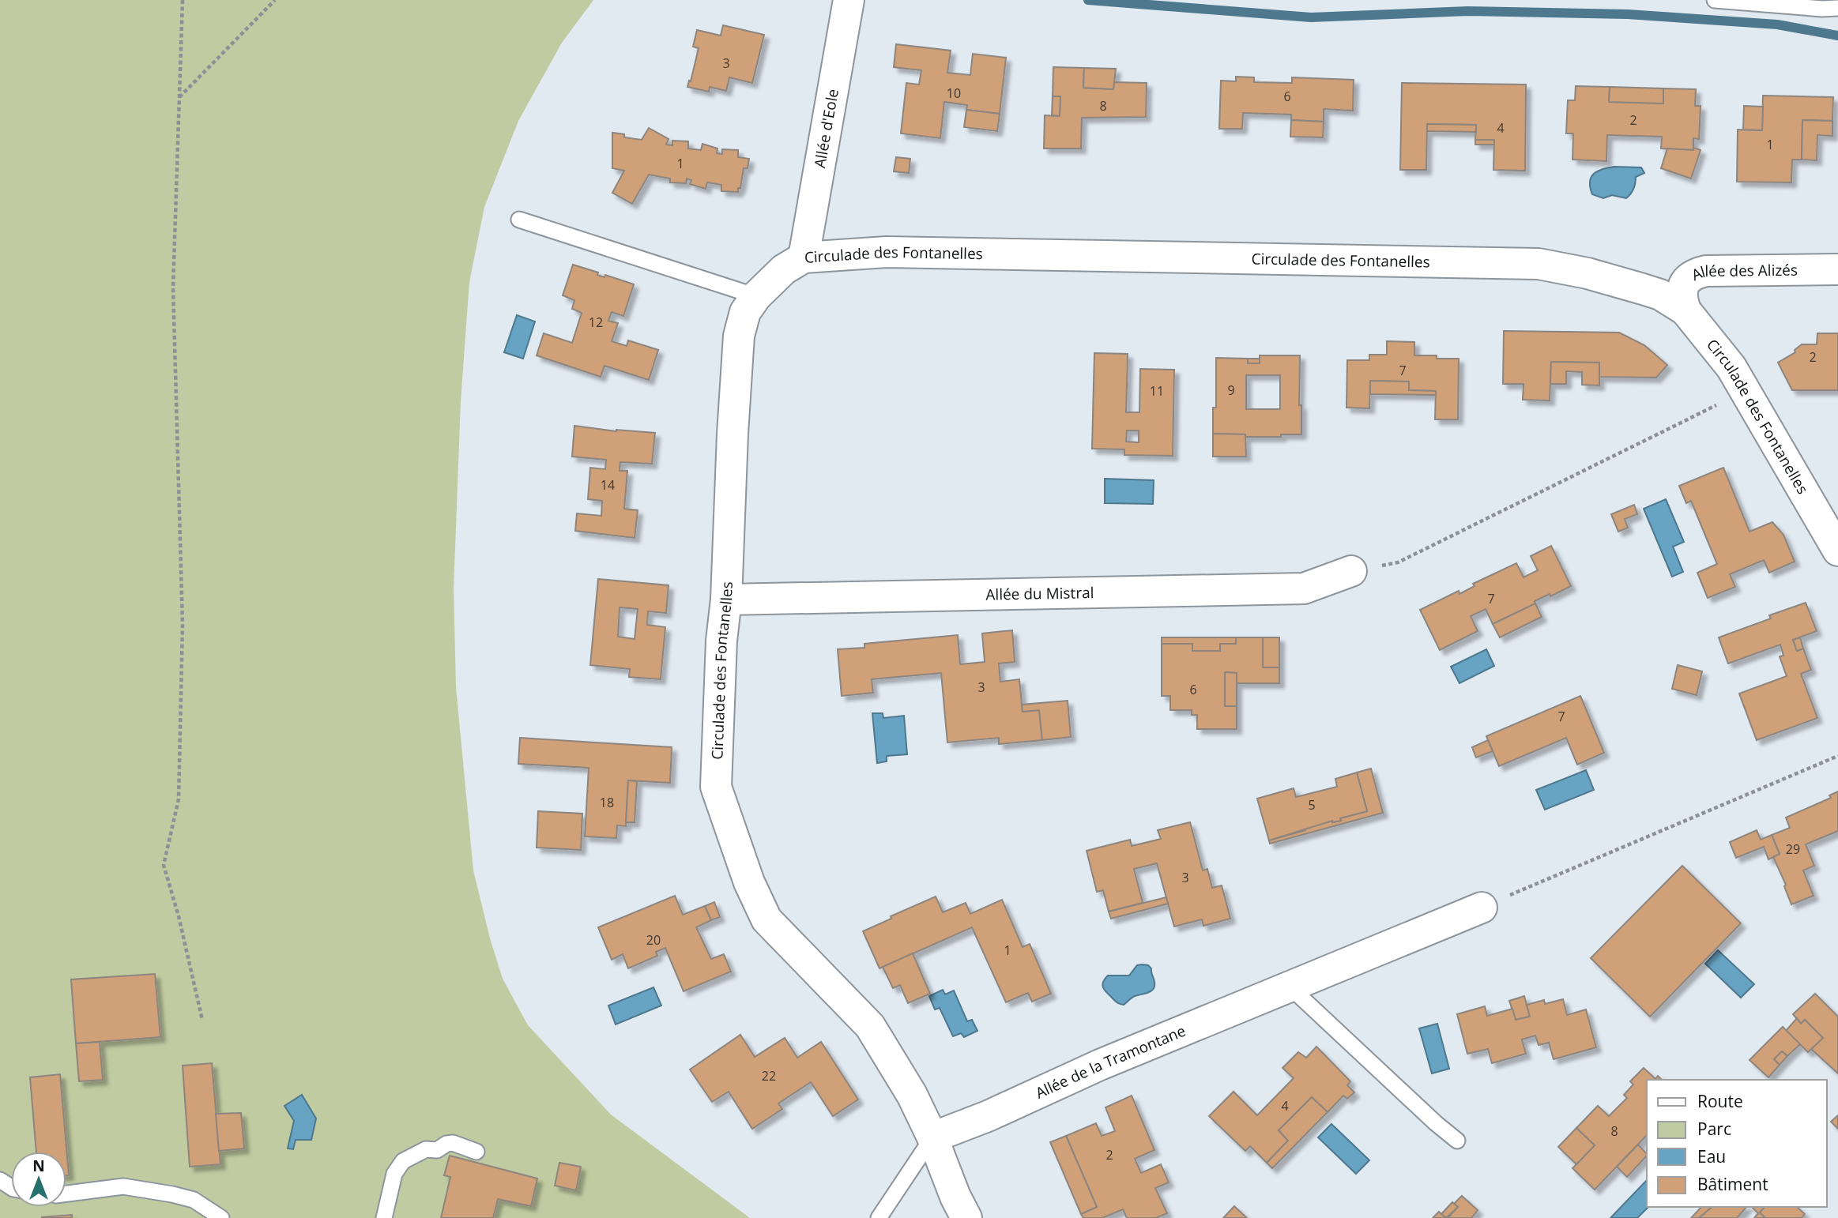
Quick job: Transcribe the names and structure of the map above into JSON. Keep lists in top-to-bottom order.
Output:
{
  "streets": {
    "street": [
      "Allée d'Eole",
      "Circulade des Fontanelles",
      "Allée des Alizés",
      "Allée du Mistral",
      "Allée de la Tramontane"
    ]
  },
  "crossings": [
    ["Allée d'Eole", "Circulade des Fontanelles"],
    ["Circulade des Fontanelles", "Allée des Alizés"],
    ["Circulade des Fontanelles", "Allée du Mistral"],
    ["Circulade des Fontanelles", "Allée de la Tramontane"]
  ],
  "house_numbers": [
    "3",
    "10",
    "6",
    "8",
    "2",
    "4",
    "1",
    "1",
    "12",
    "2",
    "7",
    "9",
    "11",
    "14",
    "7",
    "3",
    "6",
    "7",
    "18",
    "5",
    "29",
    "3",
    "20",
    "1",
    "22",
    "4",
    "8",
    "2"
  ],
  "legend": [
    "Route",
    "Parc",
    "Eau",
    "Bâtiment"
  ],
  "north": "top"
}
